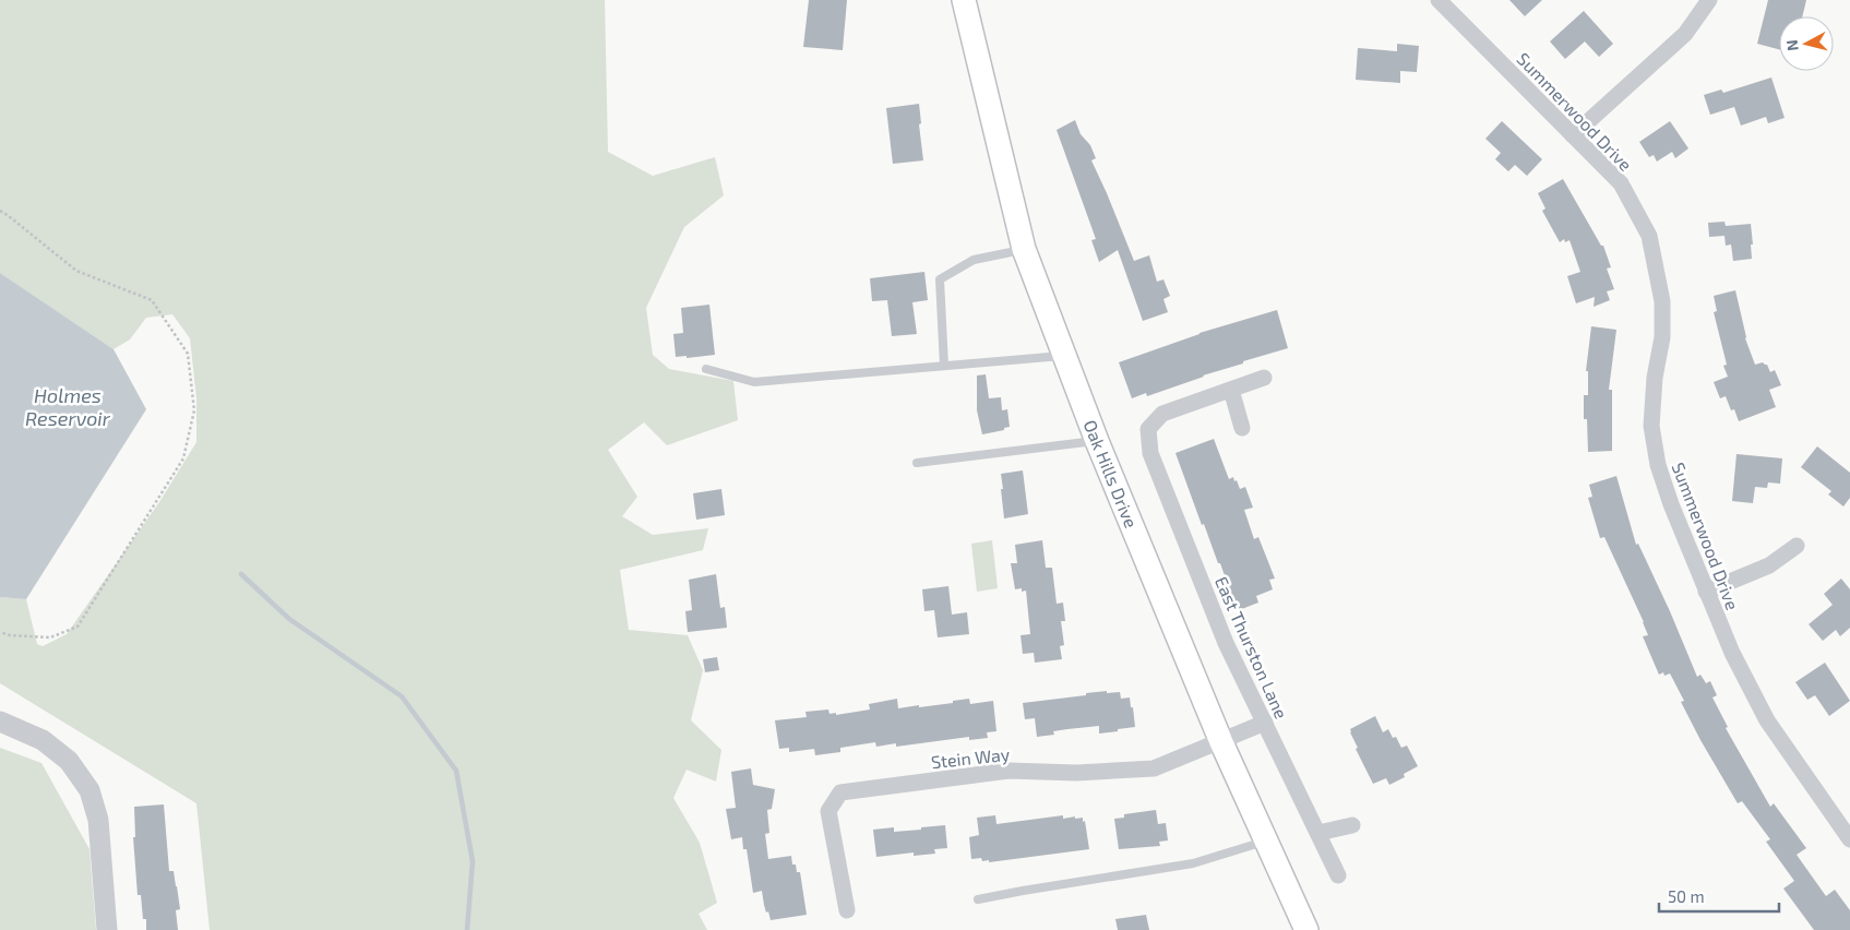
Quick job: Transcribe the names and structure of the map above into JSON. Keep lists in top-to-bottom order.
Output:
{
  "streets": {
    "main road": ["Oak Hills Drive"],
    "street": ["Summerwood Drive", "East Thurston Lane", "Stein Way"]
  },
  "crossings": [
    ["Oak Hills Drive", "Stein Way"],
    ["East Thurston Lane", "Stein Way"]
  ],
  "water": ["Holmes Reservoir"],
  "scale_bar": "50 m",
  "north": "left"
}
